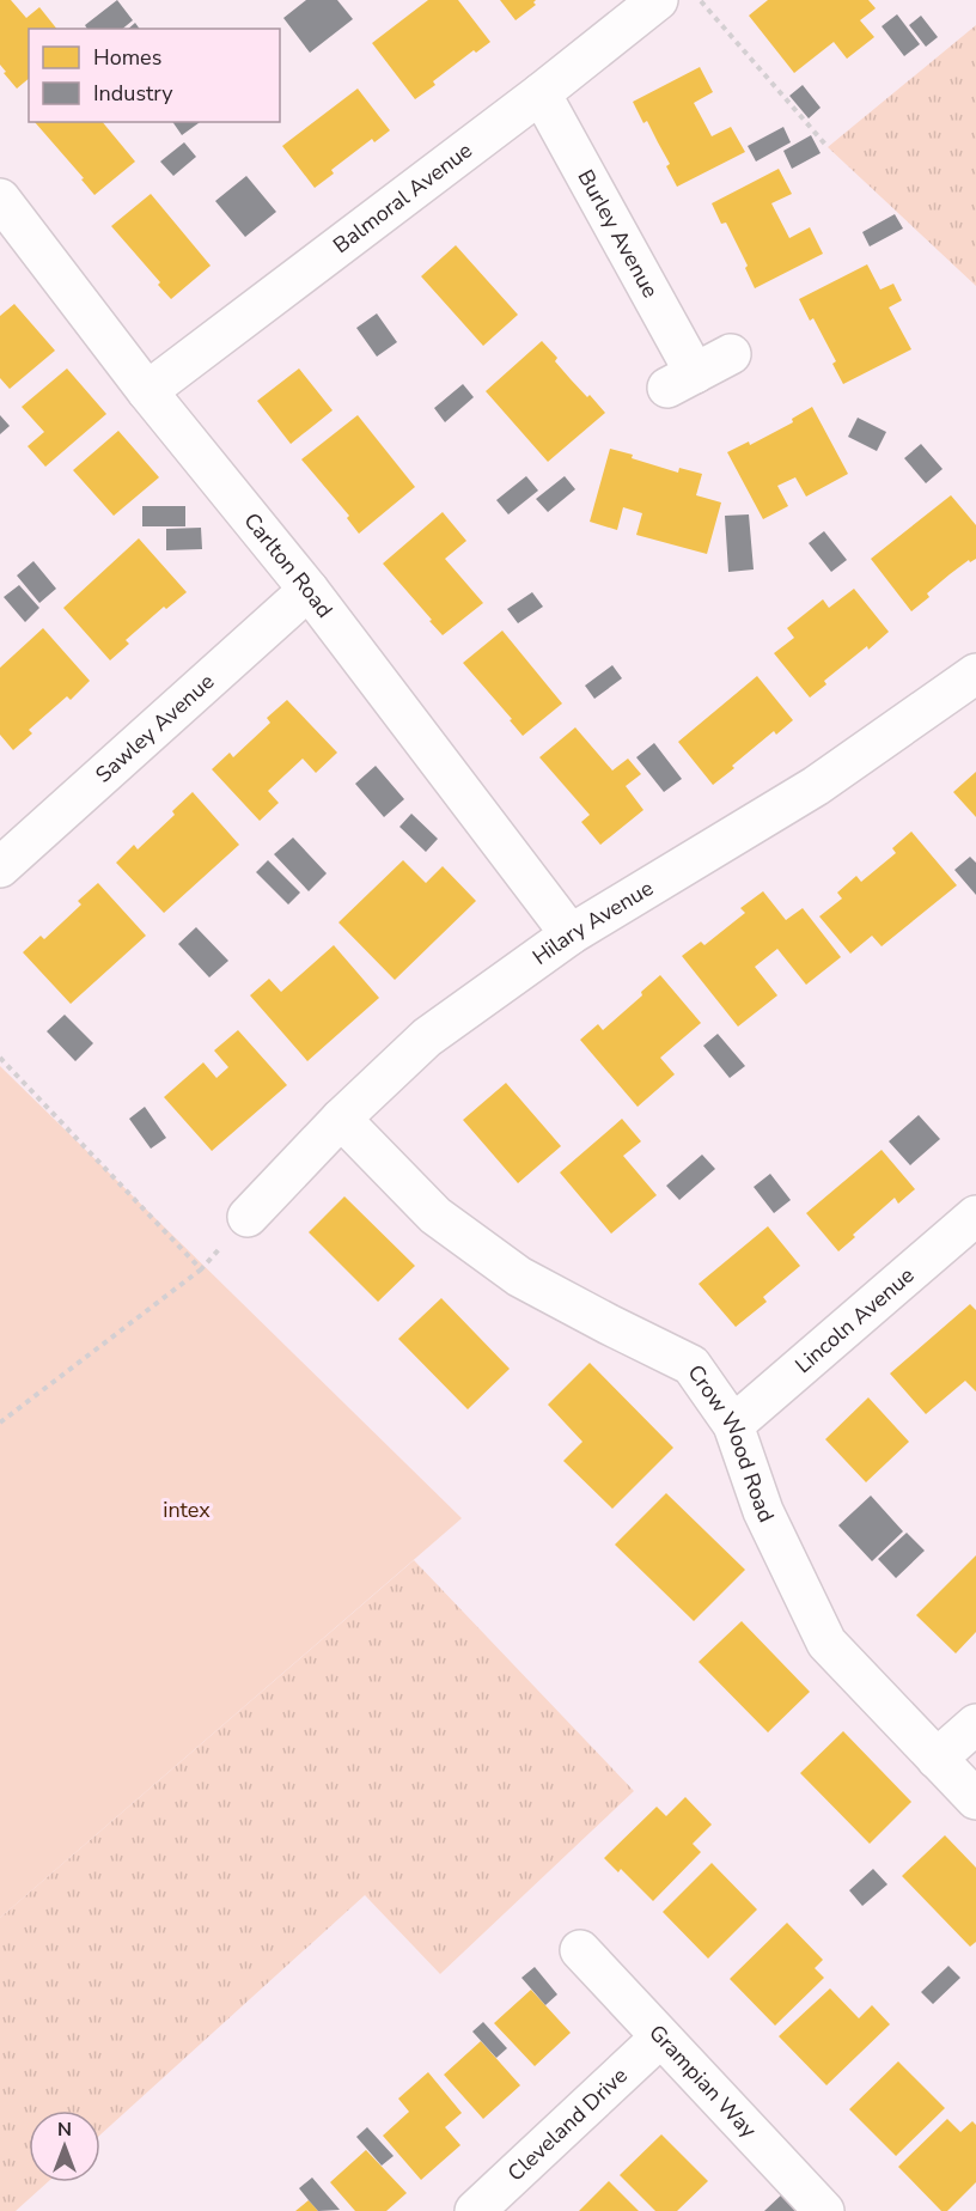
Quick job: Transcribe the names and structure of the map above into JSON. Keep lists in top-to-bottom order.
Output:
{
  "streets": {
    "street": [
      "Balmoral Avenue",
      "Burley Avenue",
      "Carlton Road",
      "Sawley Avenue",
      "Hilary Avenue",
      "Lincoln Avenue",
      "Crow Wood Road",
      "Grampian Way",
      "Cleveland Drive"
    ]
  },
  "crossings": [
    ["Balmoral Avenue", "Burley Avenue"],
    ["Balmoral Avenue", "Carlton Road"],
    ["Carlton Road", "Sawley Avenue"],
    ["Carlton Road", "Hilary Avenue"],
    ["Hilary Avenue", "Crow Wood Road"],
    ["Lincoln Avenue", "Crow Wood Road"],
    ["Grampian Way", "Cleveland Drive"]
  ],
  "parks": ["intex"],
  "legend": ["Homes", "Industry"],
  "north": "top"
}
